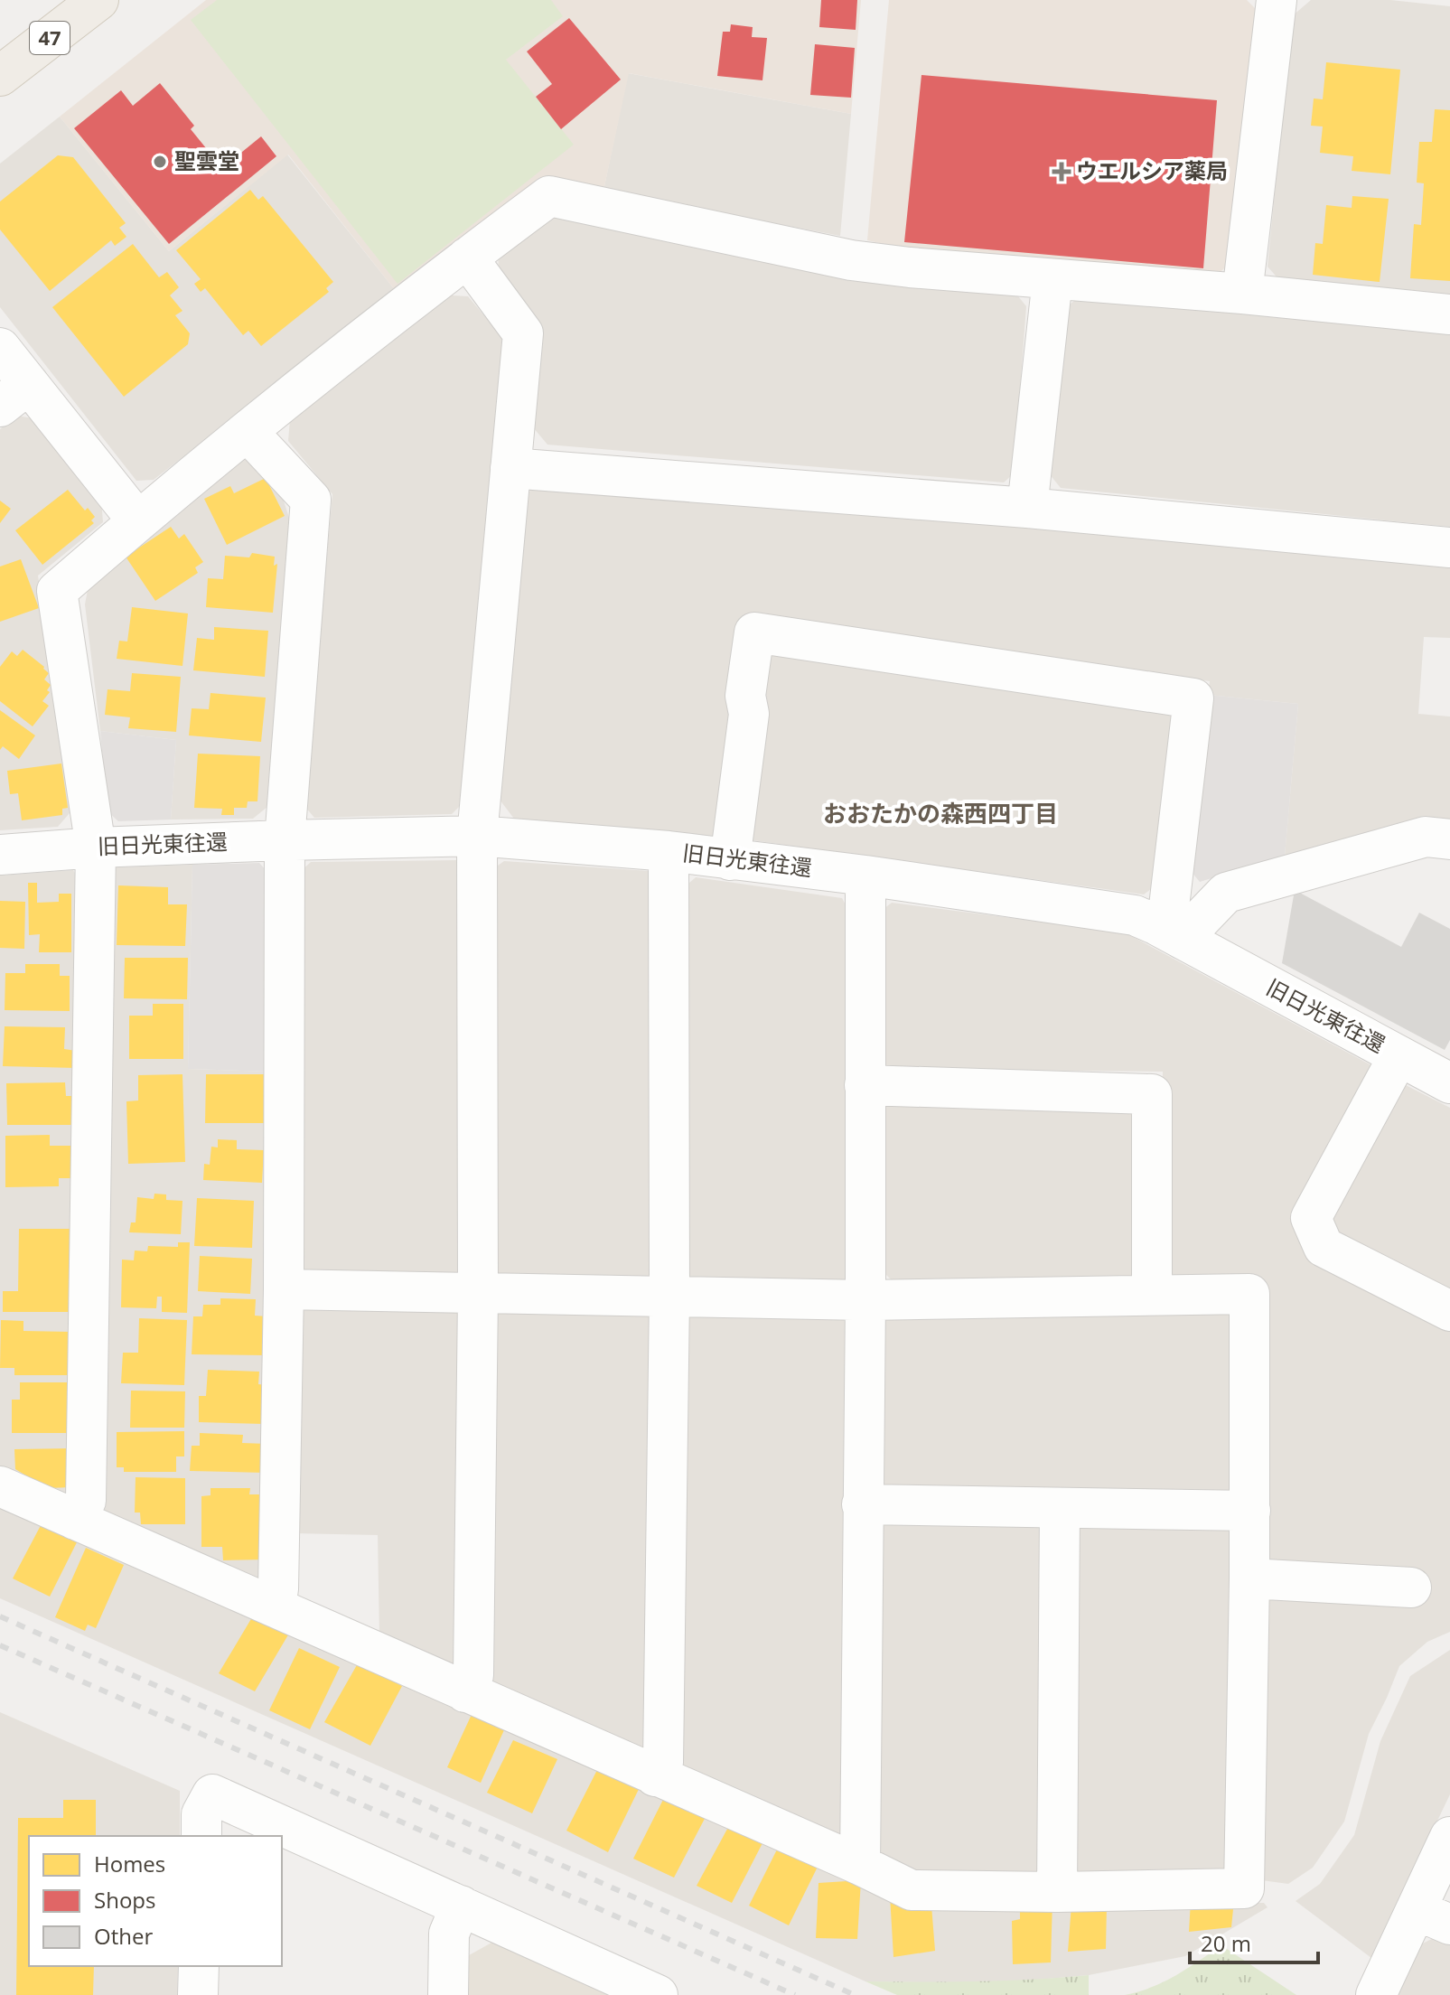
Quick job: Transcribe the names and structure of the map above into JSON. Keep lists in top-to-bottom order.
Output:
{
  "streets": {
    "main road": ["47"],
    "street": ["旧日光東往還"]
  },
  "districts": ["おおたかの森西四丁目"],
  "places": {
    "other": ["聖雲堂"],
    "health": ["ウエルシア薬局"]
  },
  "legend": ["Homes", "Shops", "Other"],
  "scale_bar": "20 m"
}
